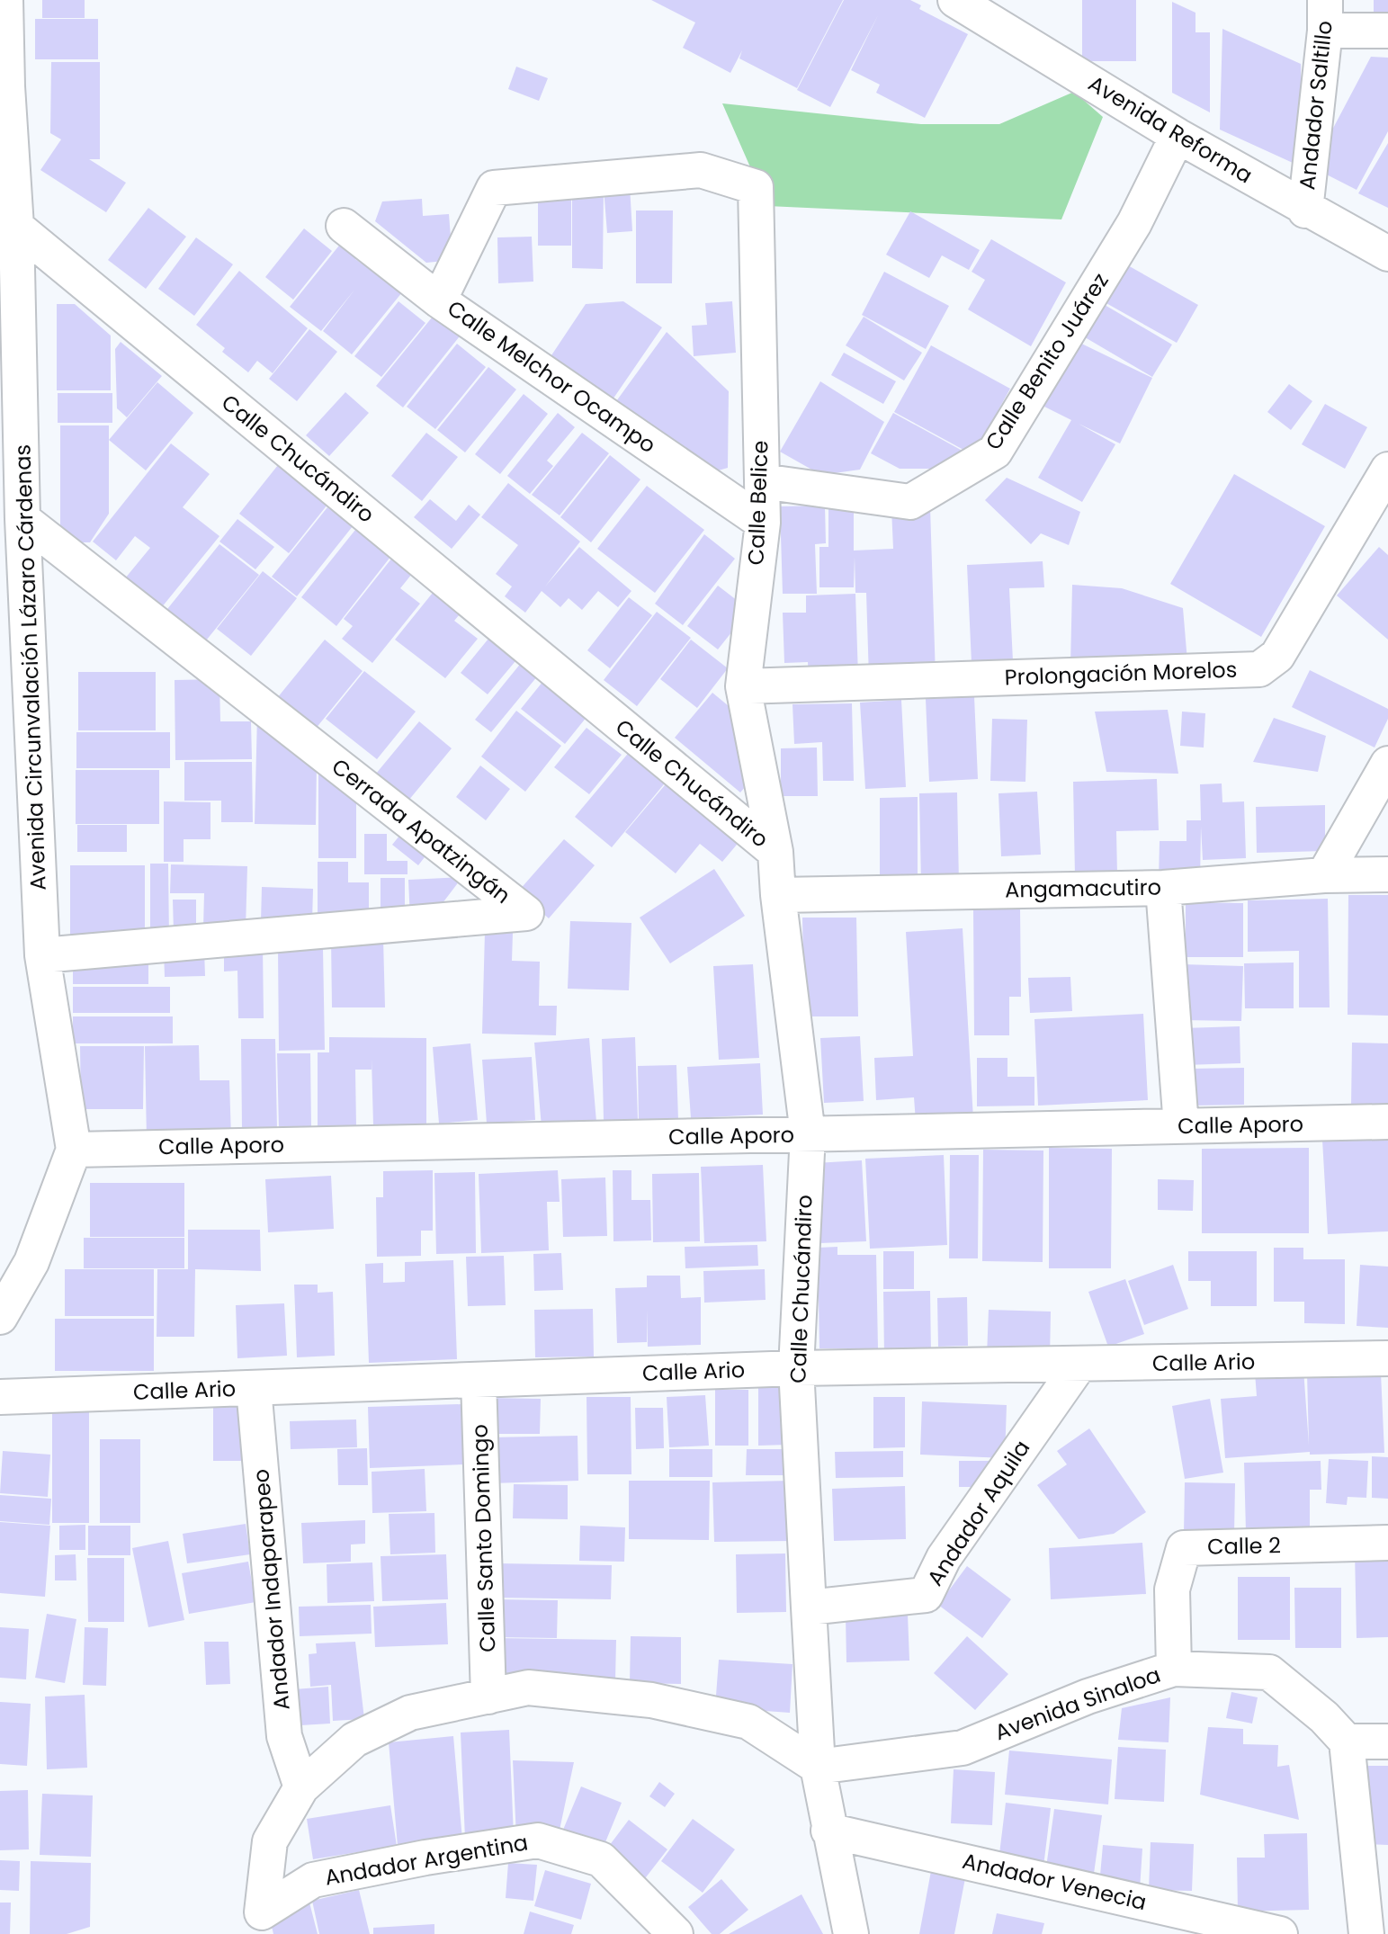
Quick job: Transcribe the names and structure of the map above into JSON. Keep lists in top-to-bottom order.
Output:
{
  "streets": {
    "street": [
      "Andador Saltillo",
      "Avenida Reforma",
      "Calle Benito Juárez",
      "Calle Melchor Ocampo",
      "Calle Chucándiro",
      "Calle Belice",
      "Avenida Circunvalación Lázaro Cárdenas",
      "Prolongación Morelos",
      "Cerrada Apatzingán",
      "Angamacutiro",
      "Calle Aporo",
      "Calle Ario",
      "Andador Aquila",
      "Calle Santo Domingo",
      "Calle 2",
      "Andador Indaparapeo",
      "Avenida Sinaloa",
      "Andador Argentina",
      "Andador Venecia"
    ]
  },
  "crossings": [
    ["Andador Saltillo", "Avenida Reforma"],
    ["Avenida Reforma", "Calle Benito Juárez"],
    ["Calle Benito Juárez", "Calle Belice"],
    ["Calle Melchor Ocampo", "Calle Belice"],
    ["Calle Chucándiro", "Calle Belice"],
    ["Calle Chucándiro", "Avenida Circunvalación Lázaro Cárdenas"],
    ["Calle Chucándiro", "Angamacutiro"],
    ["Calle Chucándiro", "Calle Aporo"],
    ["Calle Chucándiro", "Calle Ario"],
    ["Calle Chucándiro", "Andador Aquila"],
    ["Calle Chucándiro", "Avenida Sinaloa"],
    ["Calle Chucándiro", "Andador Venecia"],
    ["Calle Belice", "Prolongación Morelos"],
    ["Avenida Circunvalación Lázaro Cárdenas", "Cerrada Apatzingán"],
    ["Avenida Circunvalación Lázaro Cárdenas", "Calle Aporo"],
    ["Calle Ario", "Andador Aquila"],
    ["Calle Ario", "Calle Santo Domingo"],
    ["Calle Ario", "Andador Indaparapeo"],
    ["Calle 2", "Avenida Sinaloa"],
    ["Andador Indaparapeo", "Andador Argentina"]
  ]
}
